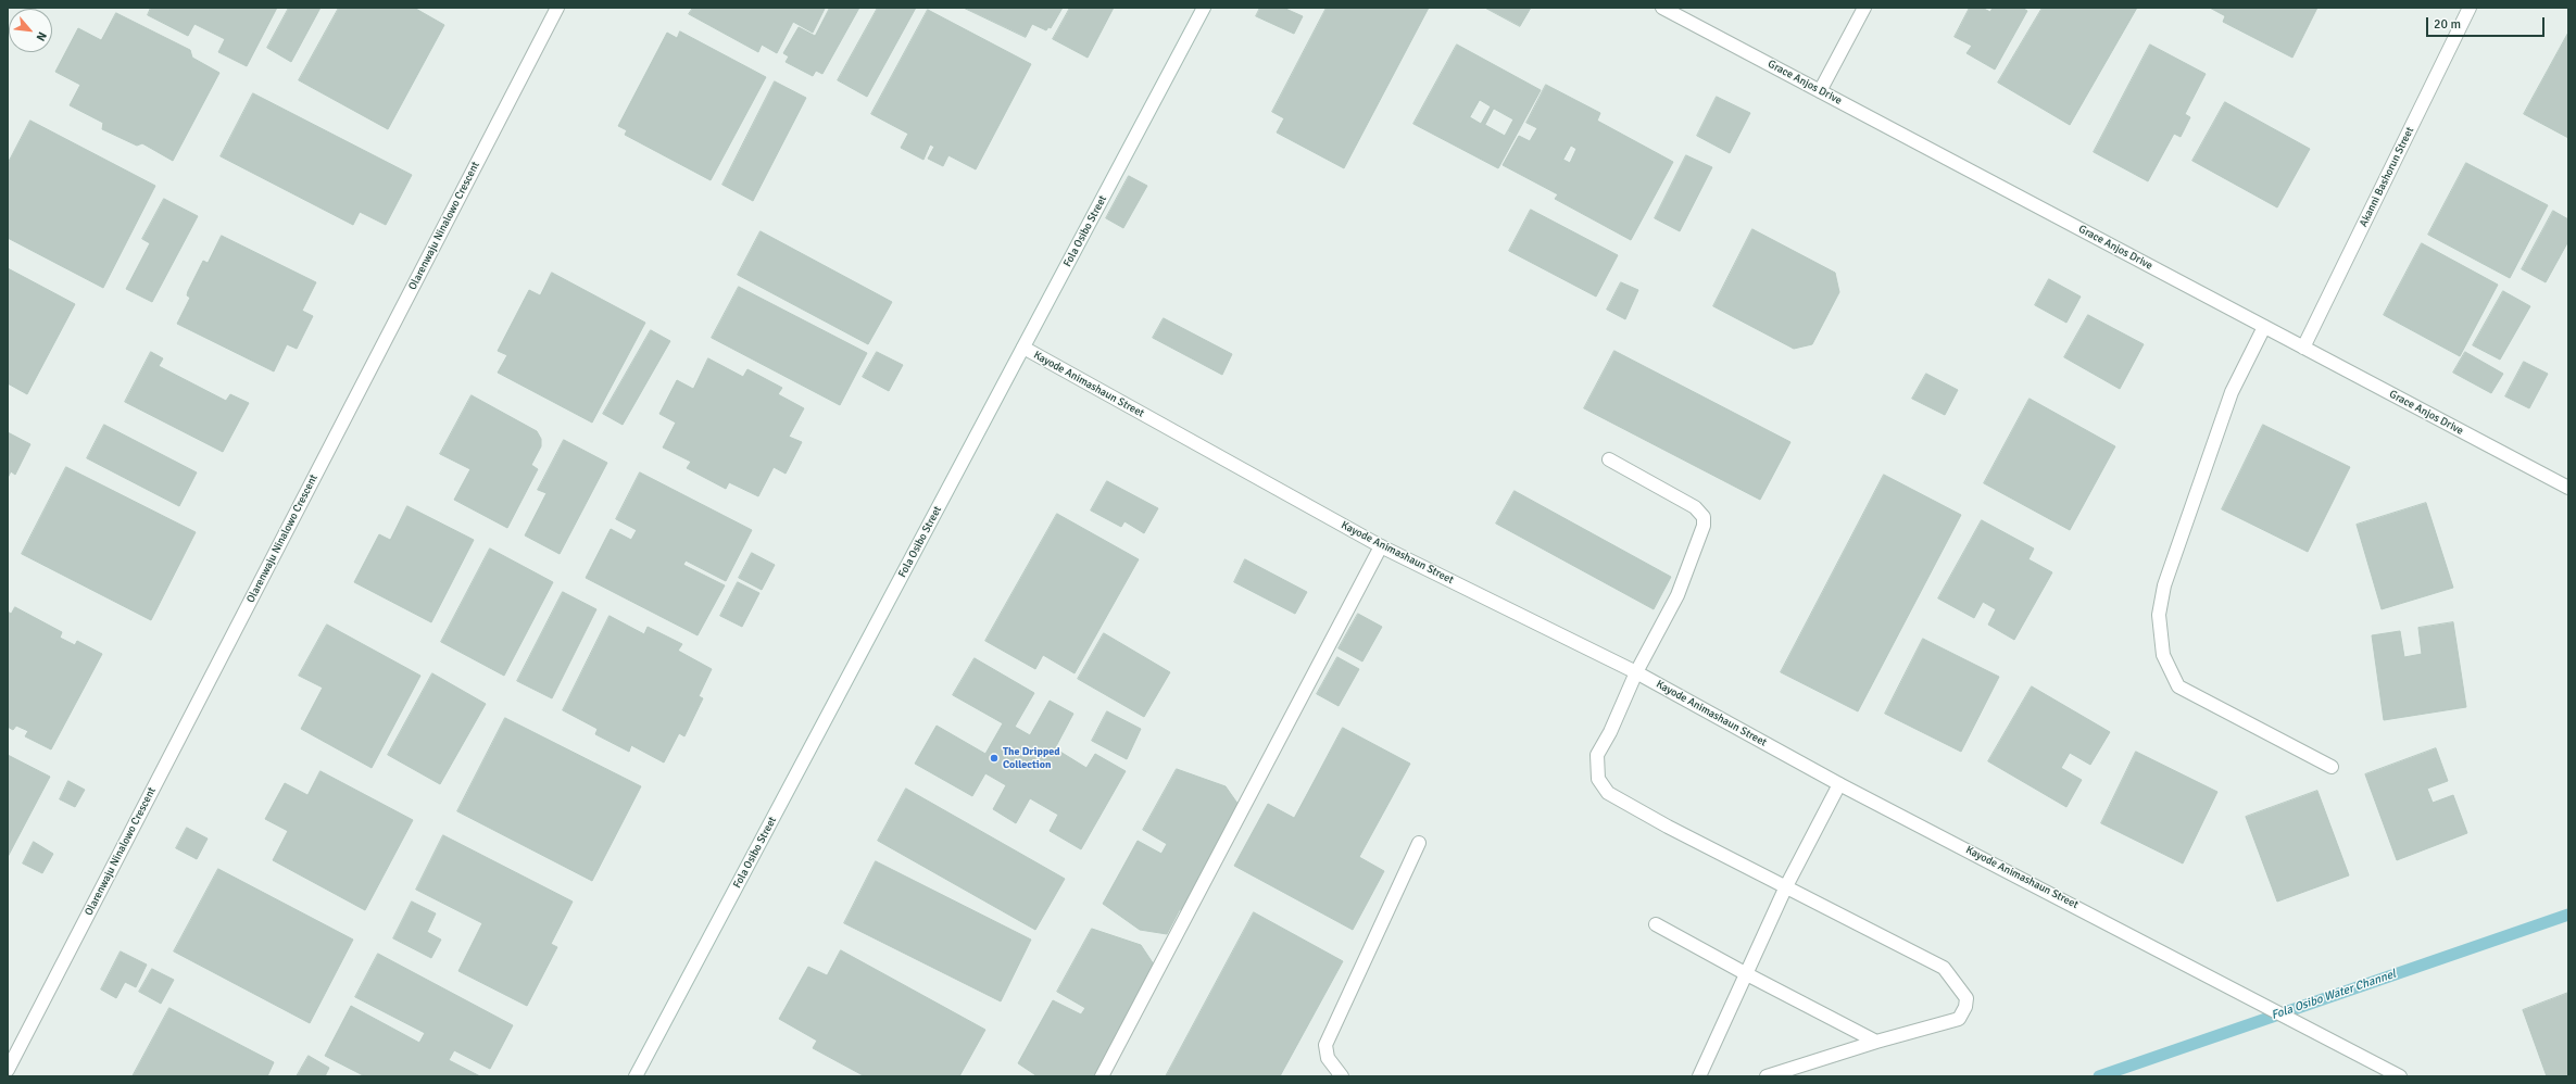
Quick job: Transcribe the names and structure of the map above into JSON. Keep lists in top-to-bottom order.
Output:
{
  "streets": {
    "street": [
      "Grace Anjos Drive",
      "Akanni Bashorun Street",
      "Olarenwaju Ninalowo Crescent",
      "Fola Osibo Street",
      "Kayode Animashaun Street"
    ]
  },
  "crossings": [
    ["Grace Anjos Drive", "Akanni Bashorun Street"],
    ["Fola Osibo Street", "Kayode Animashaun Street"]
  ],
  "water": ["Fola Osibo Water Channel"],
  "places": ["The Dripped Collection"],
  "scale_bar": "20 m",
  "north": "bottom right"
}
